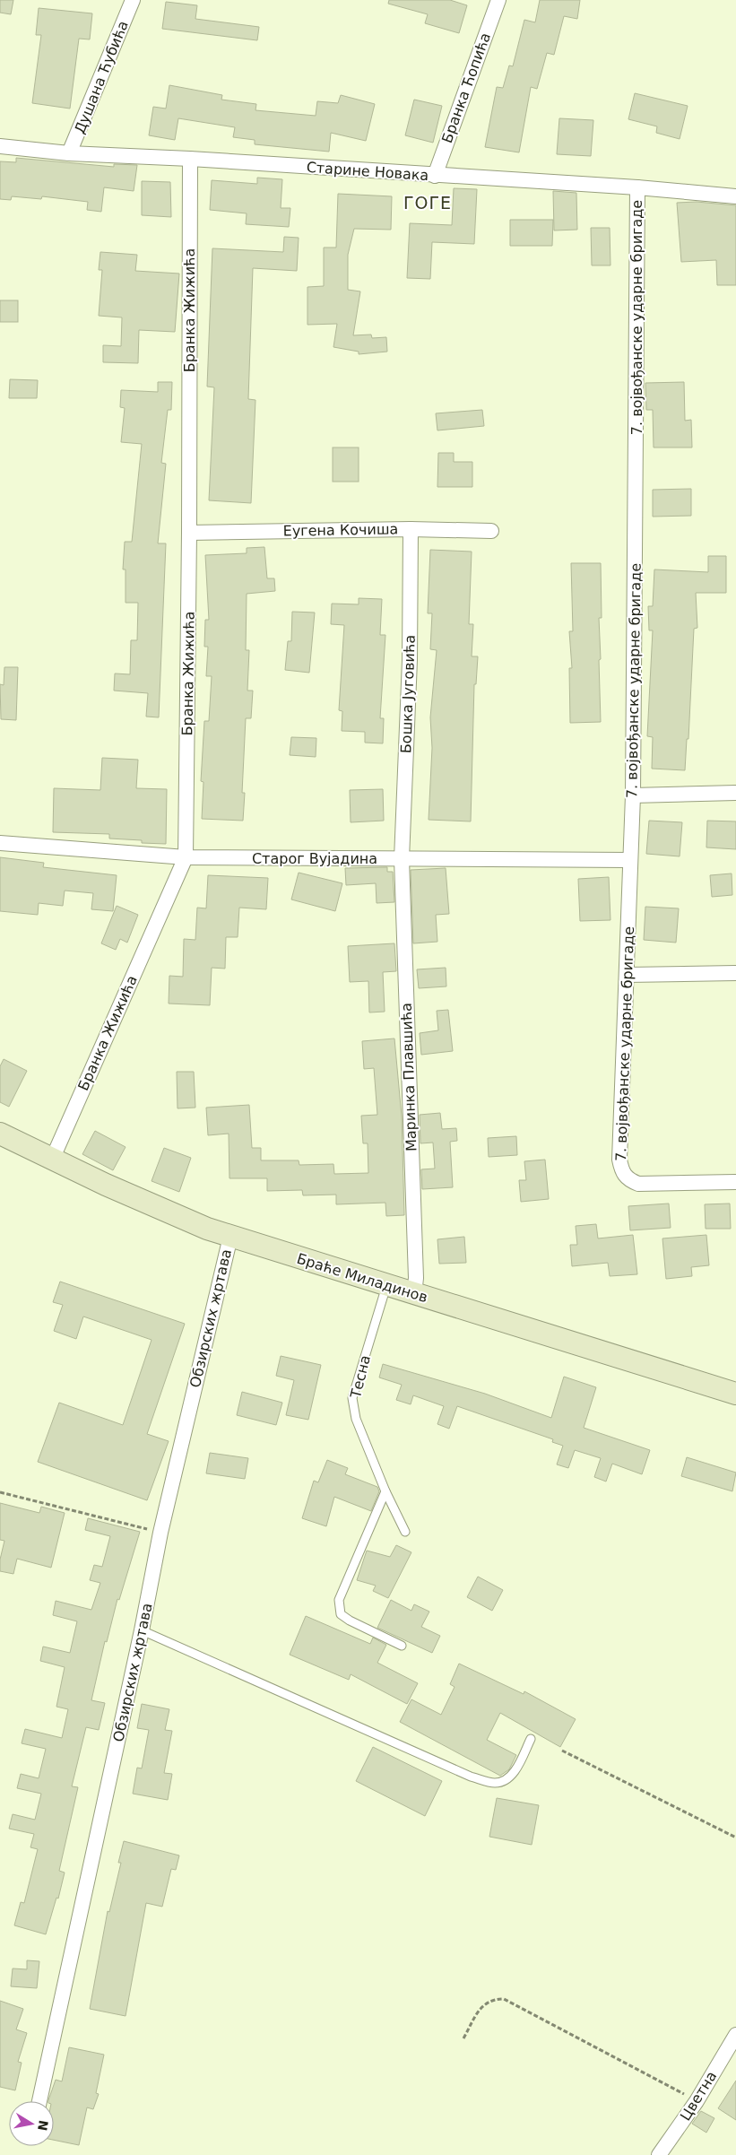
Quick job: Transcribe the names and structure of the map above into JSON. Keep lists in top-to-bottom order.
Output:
{
  "streets": {
    "main road": ["Браће Миладинов"],
    "street": [
      "Душана Ћубића",
      "Бранка Ћопића",
      "Старине Новака",
      "Бранка Жижића",
      "7. војвођанске ударне бригаде",
      "Еугена Кочиша",
      "Бошка Југовића",
      "Старог Вујадина",
      "Маринка Плавшића",
      "Обзирских жртава",
      "Цветна"
    ],
    "lane": ["Тесна"]
  },
  "crossings": [
    ["Душана Ћубића", "Старине Новака"],
    ["Бранка Ћопића", "Старине Новака"],
    ["Старине Новака", "Бранка Жижића"],
    ["Старине Новака", "7. војвођанске ударне бригаде"],
    ["Бранка Жижића", "Еугена Кочиша"],
    ["Бранка Жижића", "Старог Вујадина"],
    ["Бранка Жижића", "Браће Миладинов"],
    ["7. војвођанске ударне бригаде", "Старог Вујадина"],
    ["Еугена Кочиша", "Бошка Југовића"],
    ["Бошка Југовића", "Старог Вујадина"],
    ["Бошка Југовића", "Маринка Плавшића"],
    ["Старог Вујадина", "Маринка Плавшића"],
    ["Маринка Плавшића", "Браће Миладинов"],
    ["Браће Миладинов", "Обзирских жртава"],
    ["Браће Миладинов", "Тесна"]
  ],
  "districts": ["ГОГЕ"],
  "north": "right"
}
